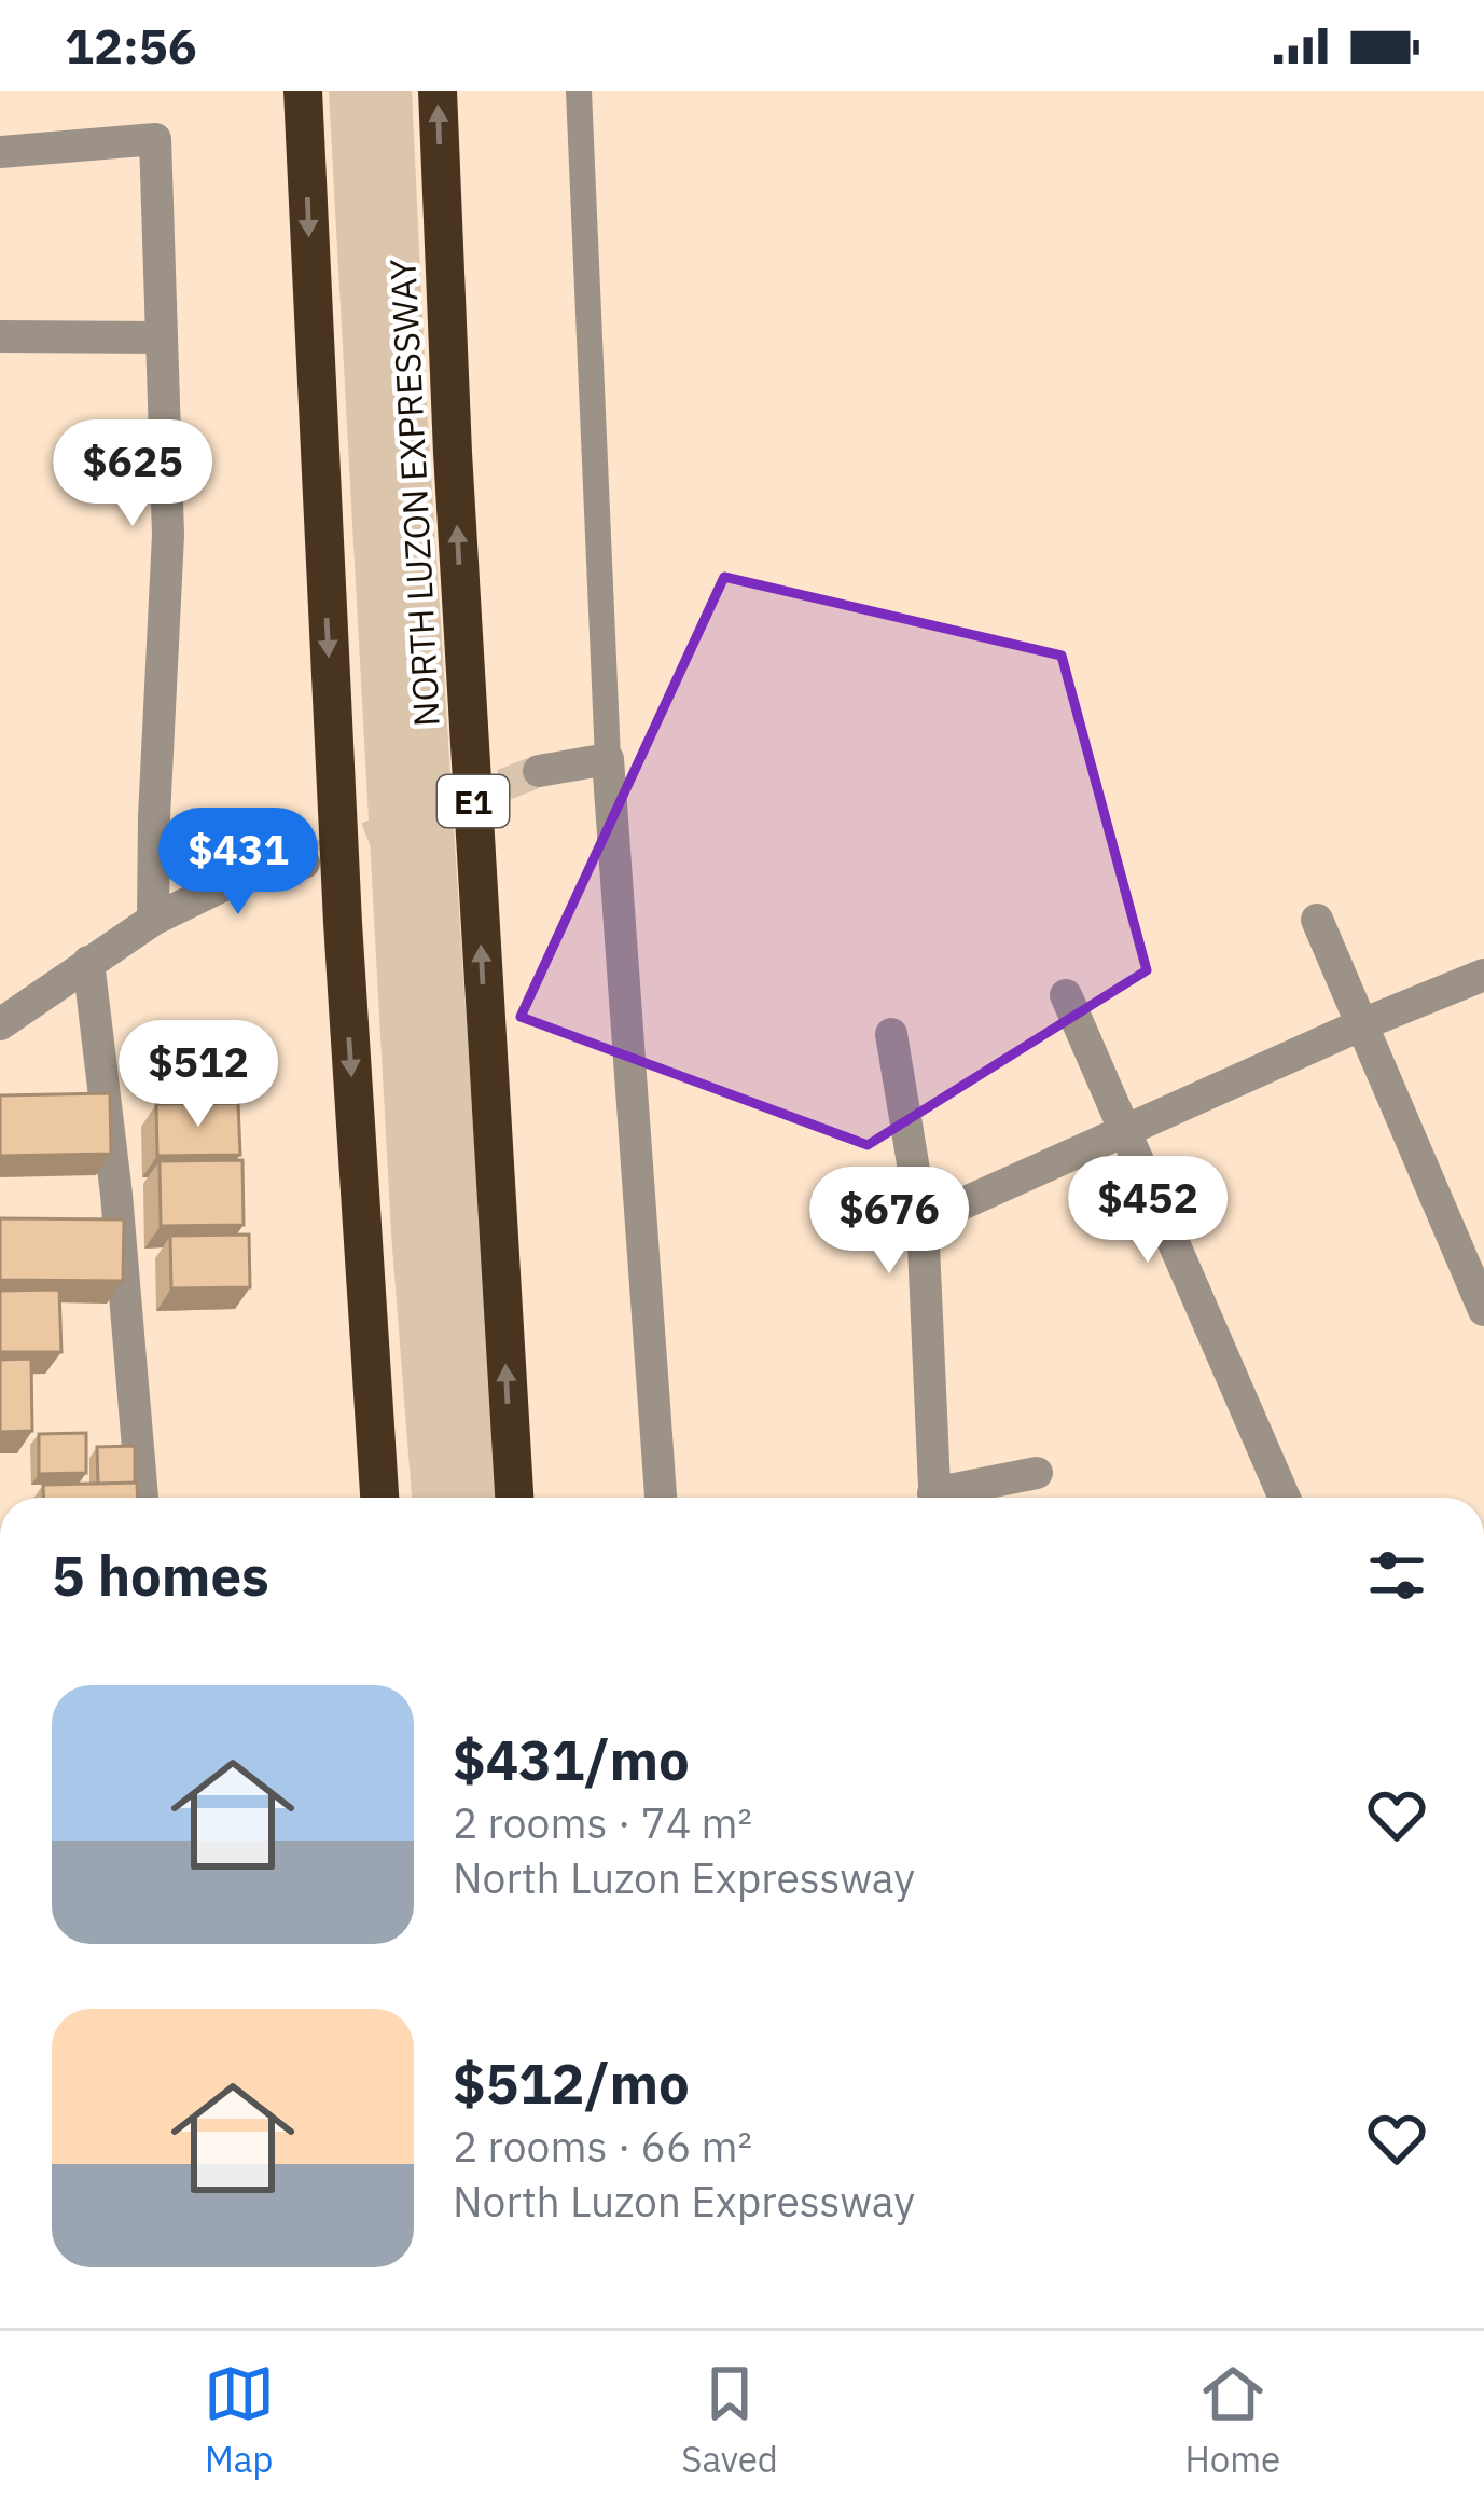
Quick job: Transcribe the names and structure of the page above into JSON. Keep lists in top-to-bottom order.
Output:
{
  "streets": {
    "highway": ["NORTH LUZON EXPRESSWAY", "E1"]
  },
  "page": {
    "status": "12:56",
    "price": [
      "$625",
      "$431",
      "$512",
      "$452",
      "$676"
    ],
    "heading": "5 homes",
    "list": [
      {
        "name": "$431/mo",
        "note": "2 rooms · 74 m² · North Luzon Expressway"
      },
      {
        "name": "$512/mo",
        "note": "2 rooms · 66 m² · North Luzon Expressway"
      }
    ],
    "tabs": ["Map", "Saved", "Home"]
  }
}
